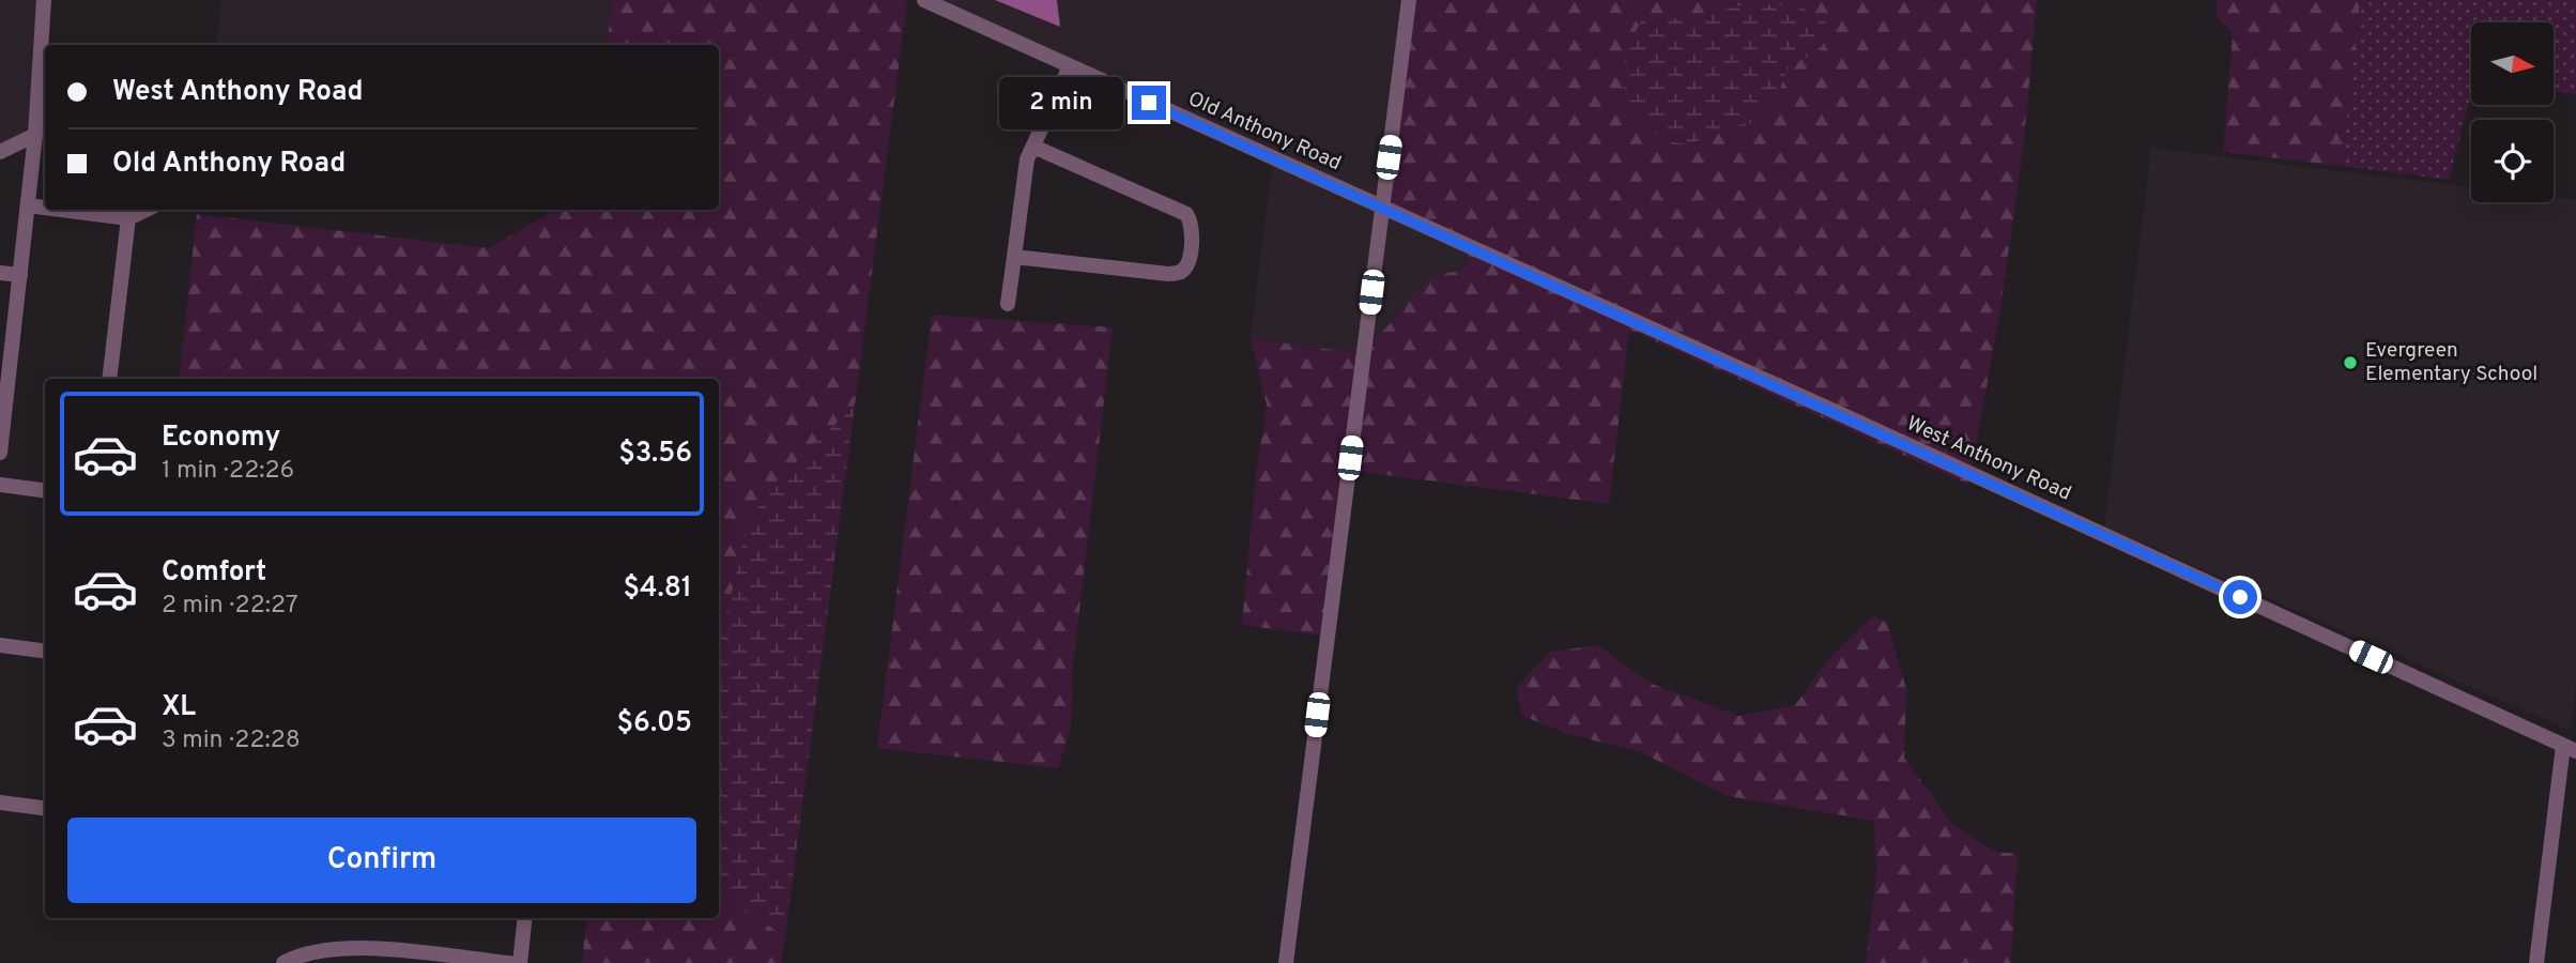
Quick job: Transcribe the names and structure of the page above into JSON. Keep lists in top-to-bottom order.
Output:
{
  "streets": {
    "street": ["Old Anthony Road", "West Anthony Road"]
  },
  "crossings": [
    ["Old Anthony Road", "West Anthony Road"]
  ],
  "places": ["Evergreen Elementary School"],
  "north": "right",
  "page": {
    "banner": ["West Anthony Road", "Old Anthony Road"],
    "bubble": "2 min",
    "list": [
      {
        "name": "Economy",
        "note": "1 min · 22:26",
        "value": "$3.56"
      },
      {
        "name": "Comfort",
        "note": "2 min · 22:27",
        "value": "$4.81"
      },
      {
        "name": "XL",
        "note": "3 min · 22:28",
        "value": "$6.05"
      }
    ],
    "buttons": "Confirm"
  }
}
